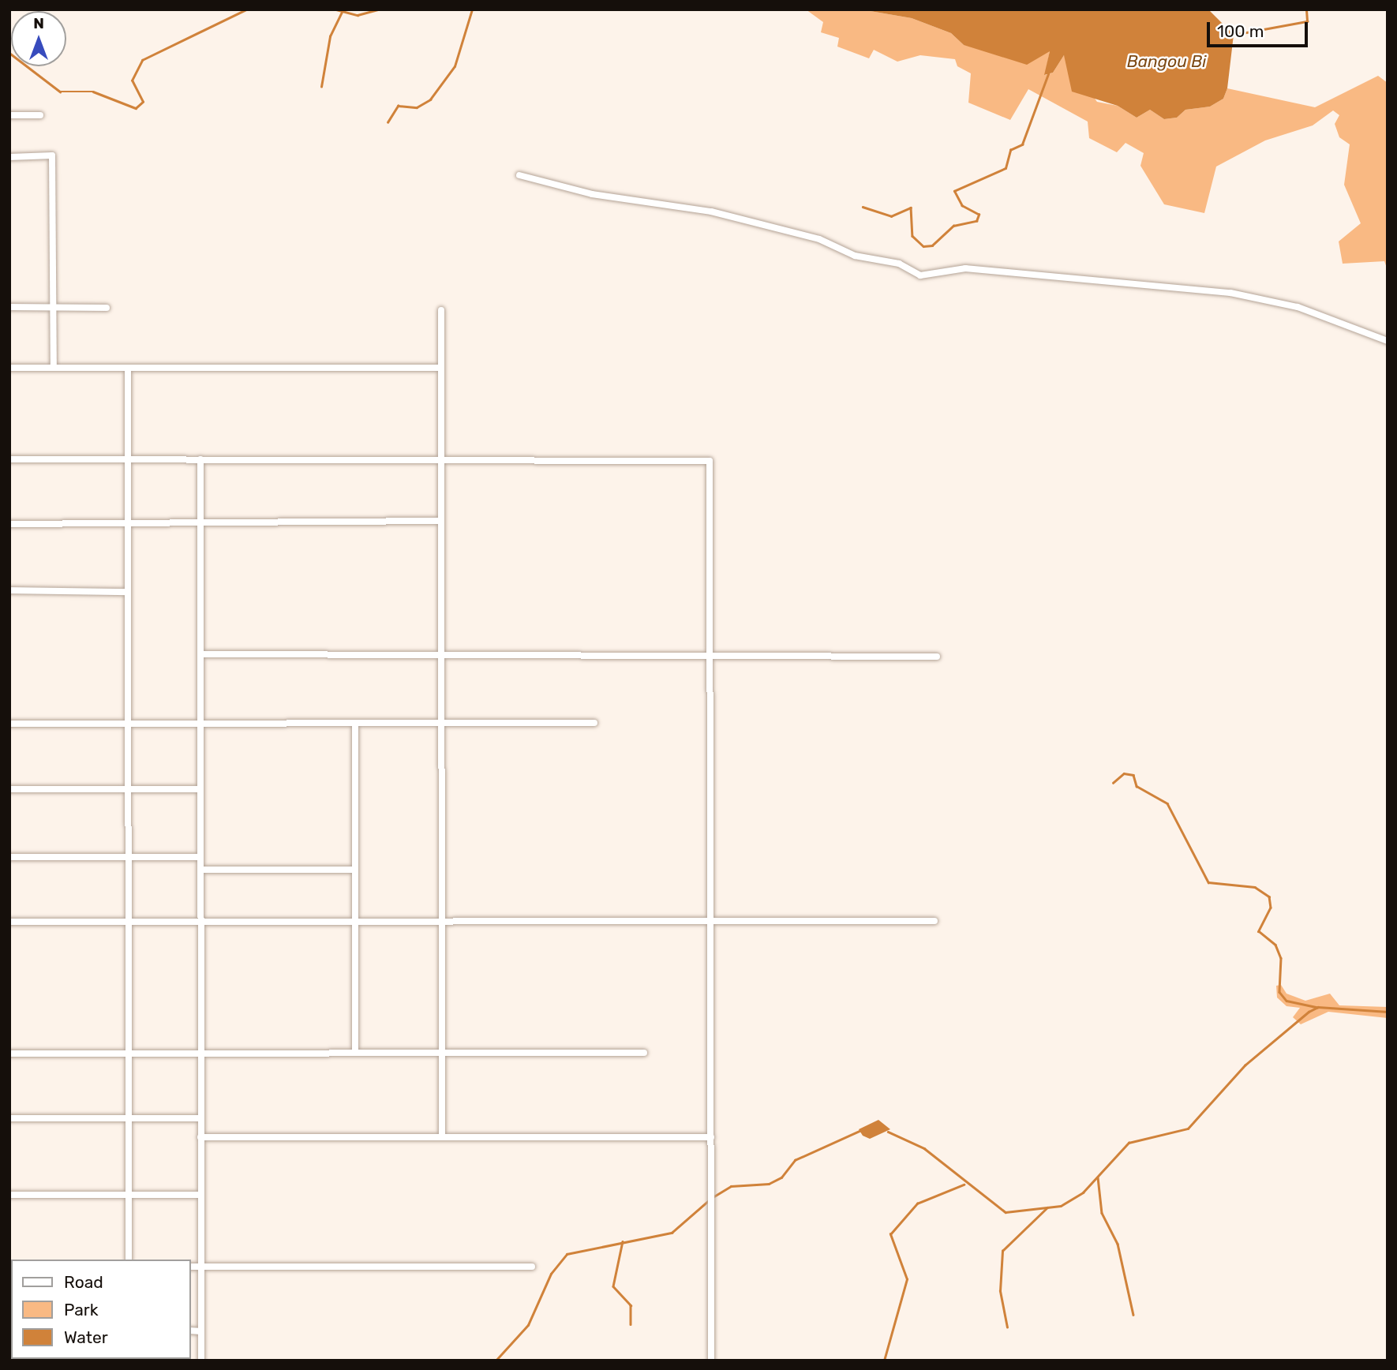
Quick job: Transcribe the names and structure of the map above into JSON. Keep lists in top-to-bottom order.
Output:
{
  "water": ["Bangou Bi"],
  "legend": ["Road", "Park", "Water"],
  "scale_bar": "100 m",
  "north": "top"
}
